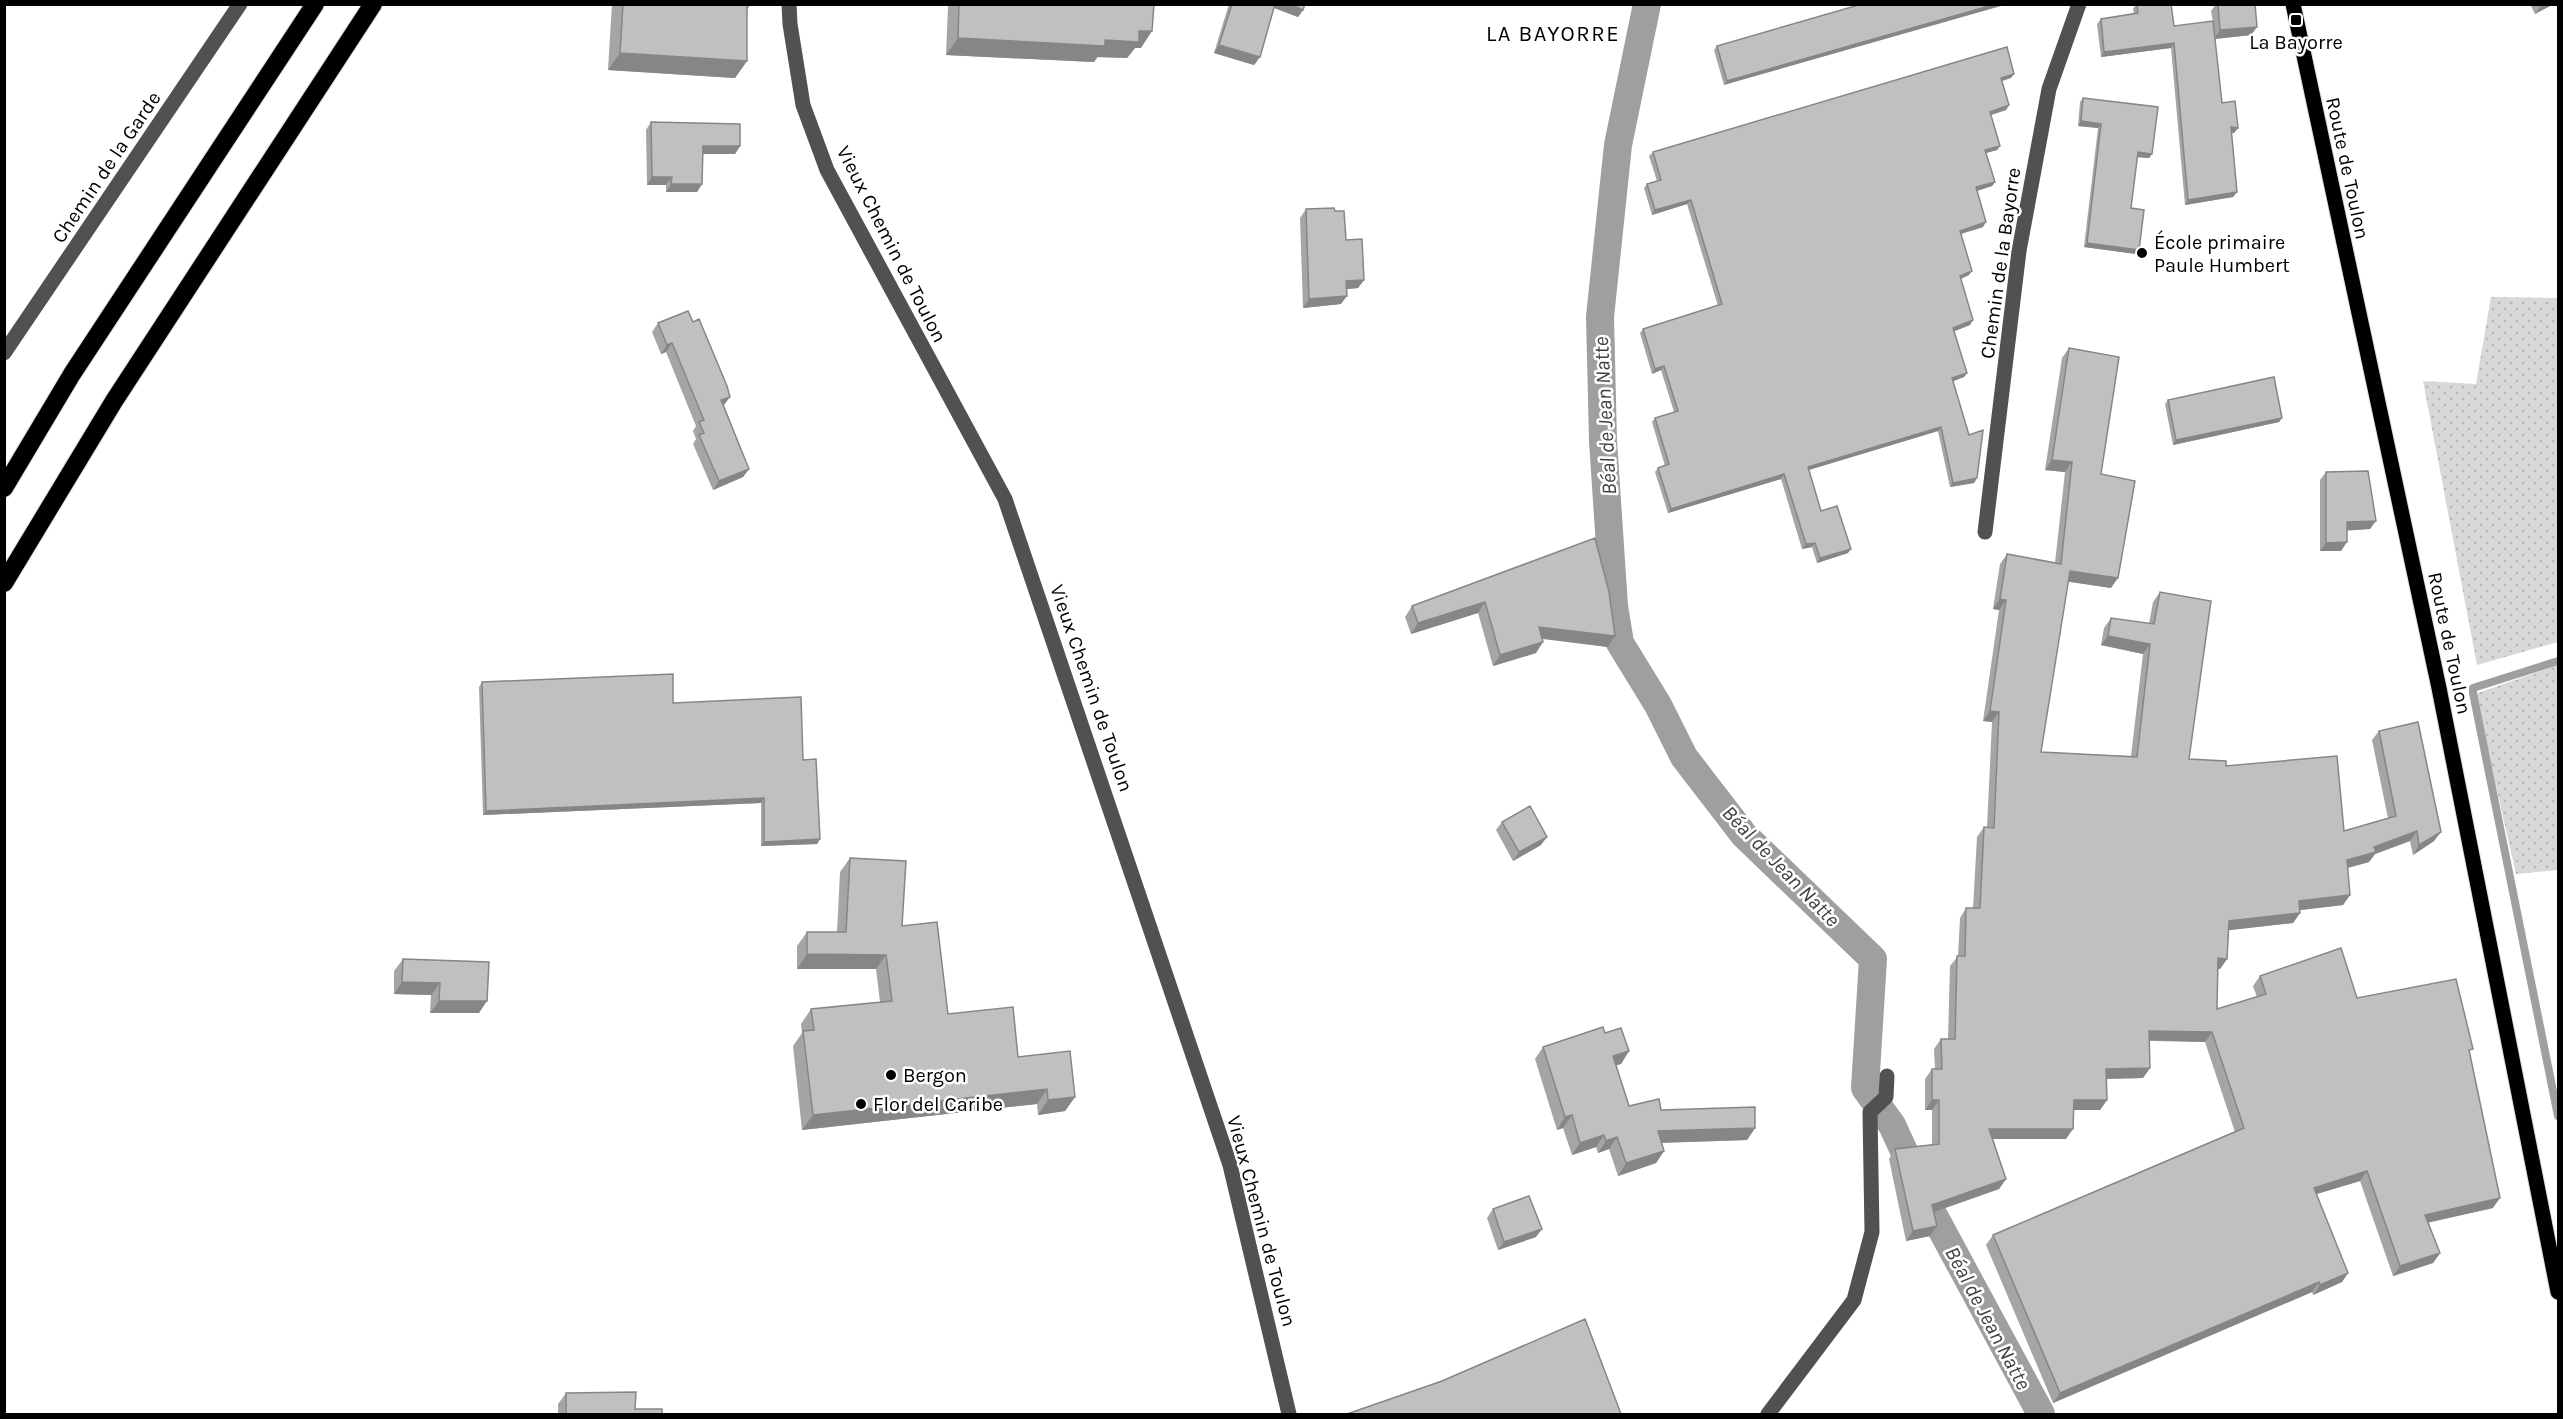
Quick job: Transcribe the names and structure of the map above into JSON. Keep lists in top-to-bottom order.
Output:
{
  "streets": {
    "main road": ["Route de Toulon"],
    "street": ["Chemin de la Garde", "Vieux Chemin de Toulon", "Chemin de la Bayorre"]
  },
  "districts": ["LA BAYORRE"],
  "water": ["Béal de Jean Natte"],
  "places": {
    "transit": ["La Bayorre"],
    "other": ["École primaire Paule Humbert", "Bergon", "Flor del Caribe"]
  }
}
